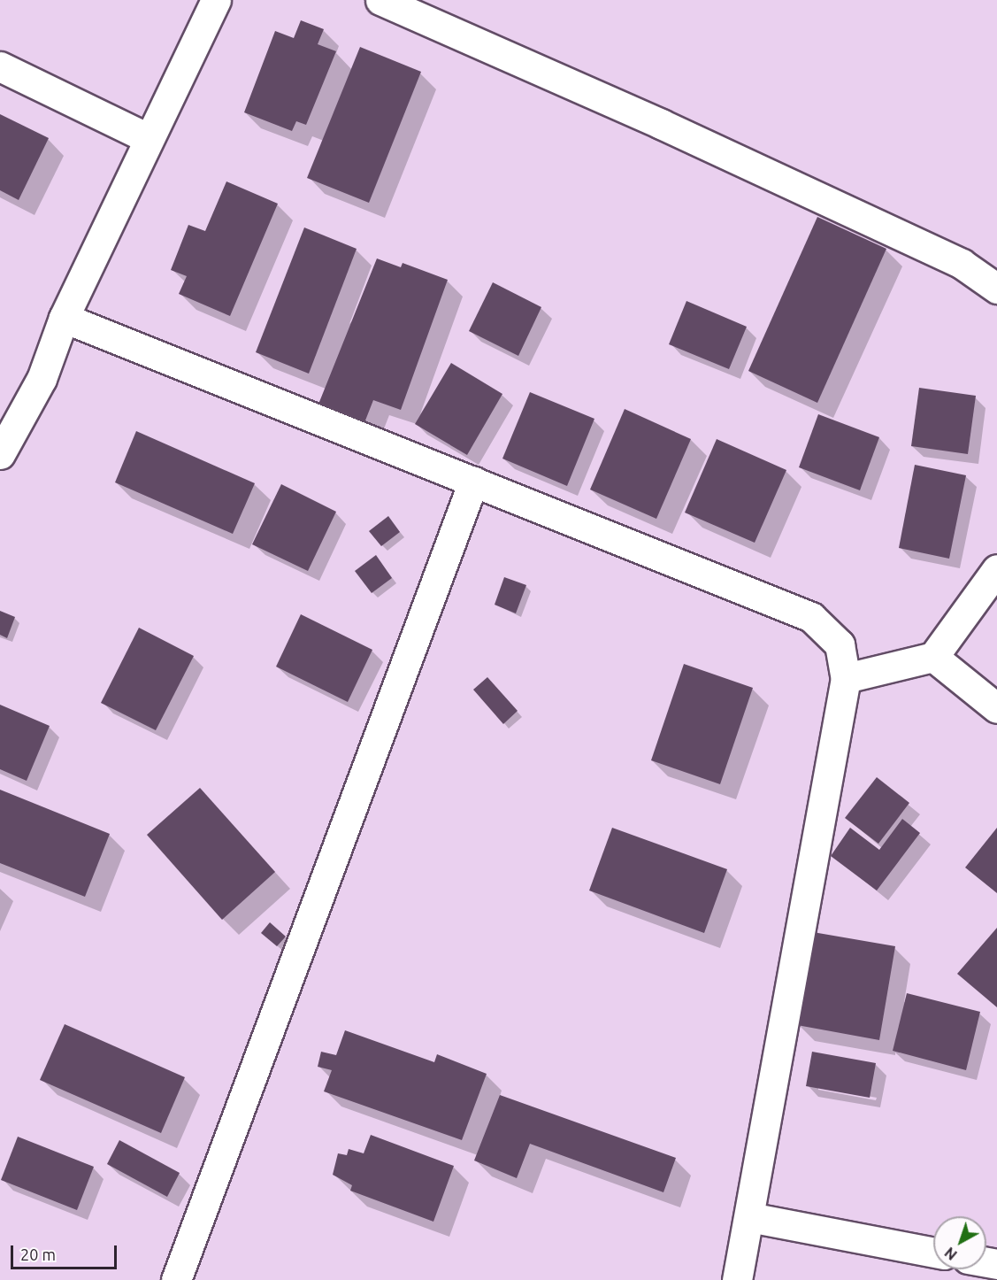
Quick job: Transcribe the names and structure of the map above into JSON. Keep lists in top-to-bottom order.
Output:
{
  "scale_bar": "20 m",
  "north": "bottom left"
}
